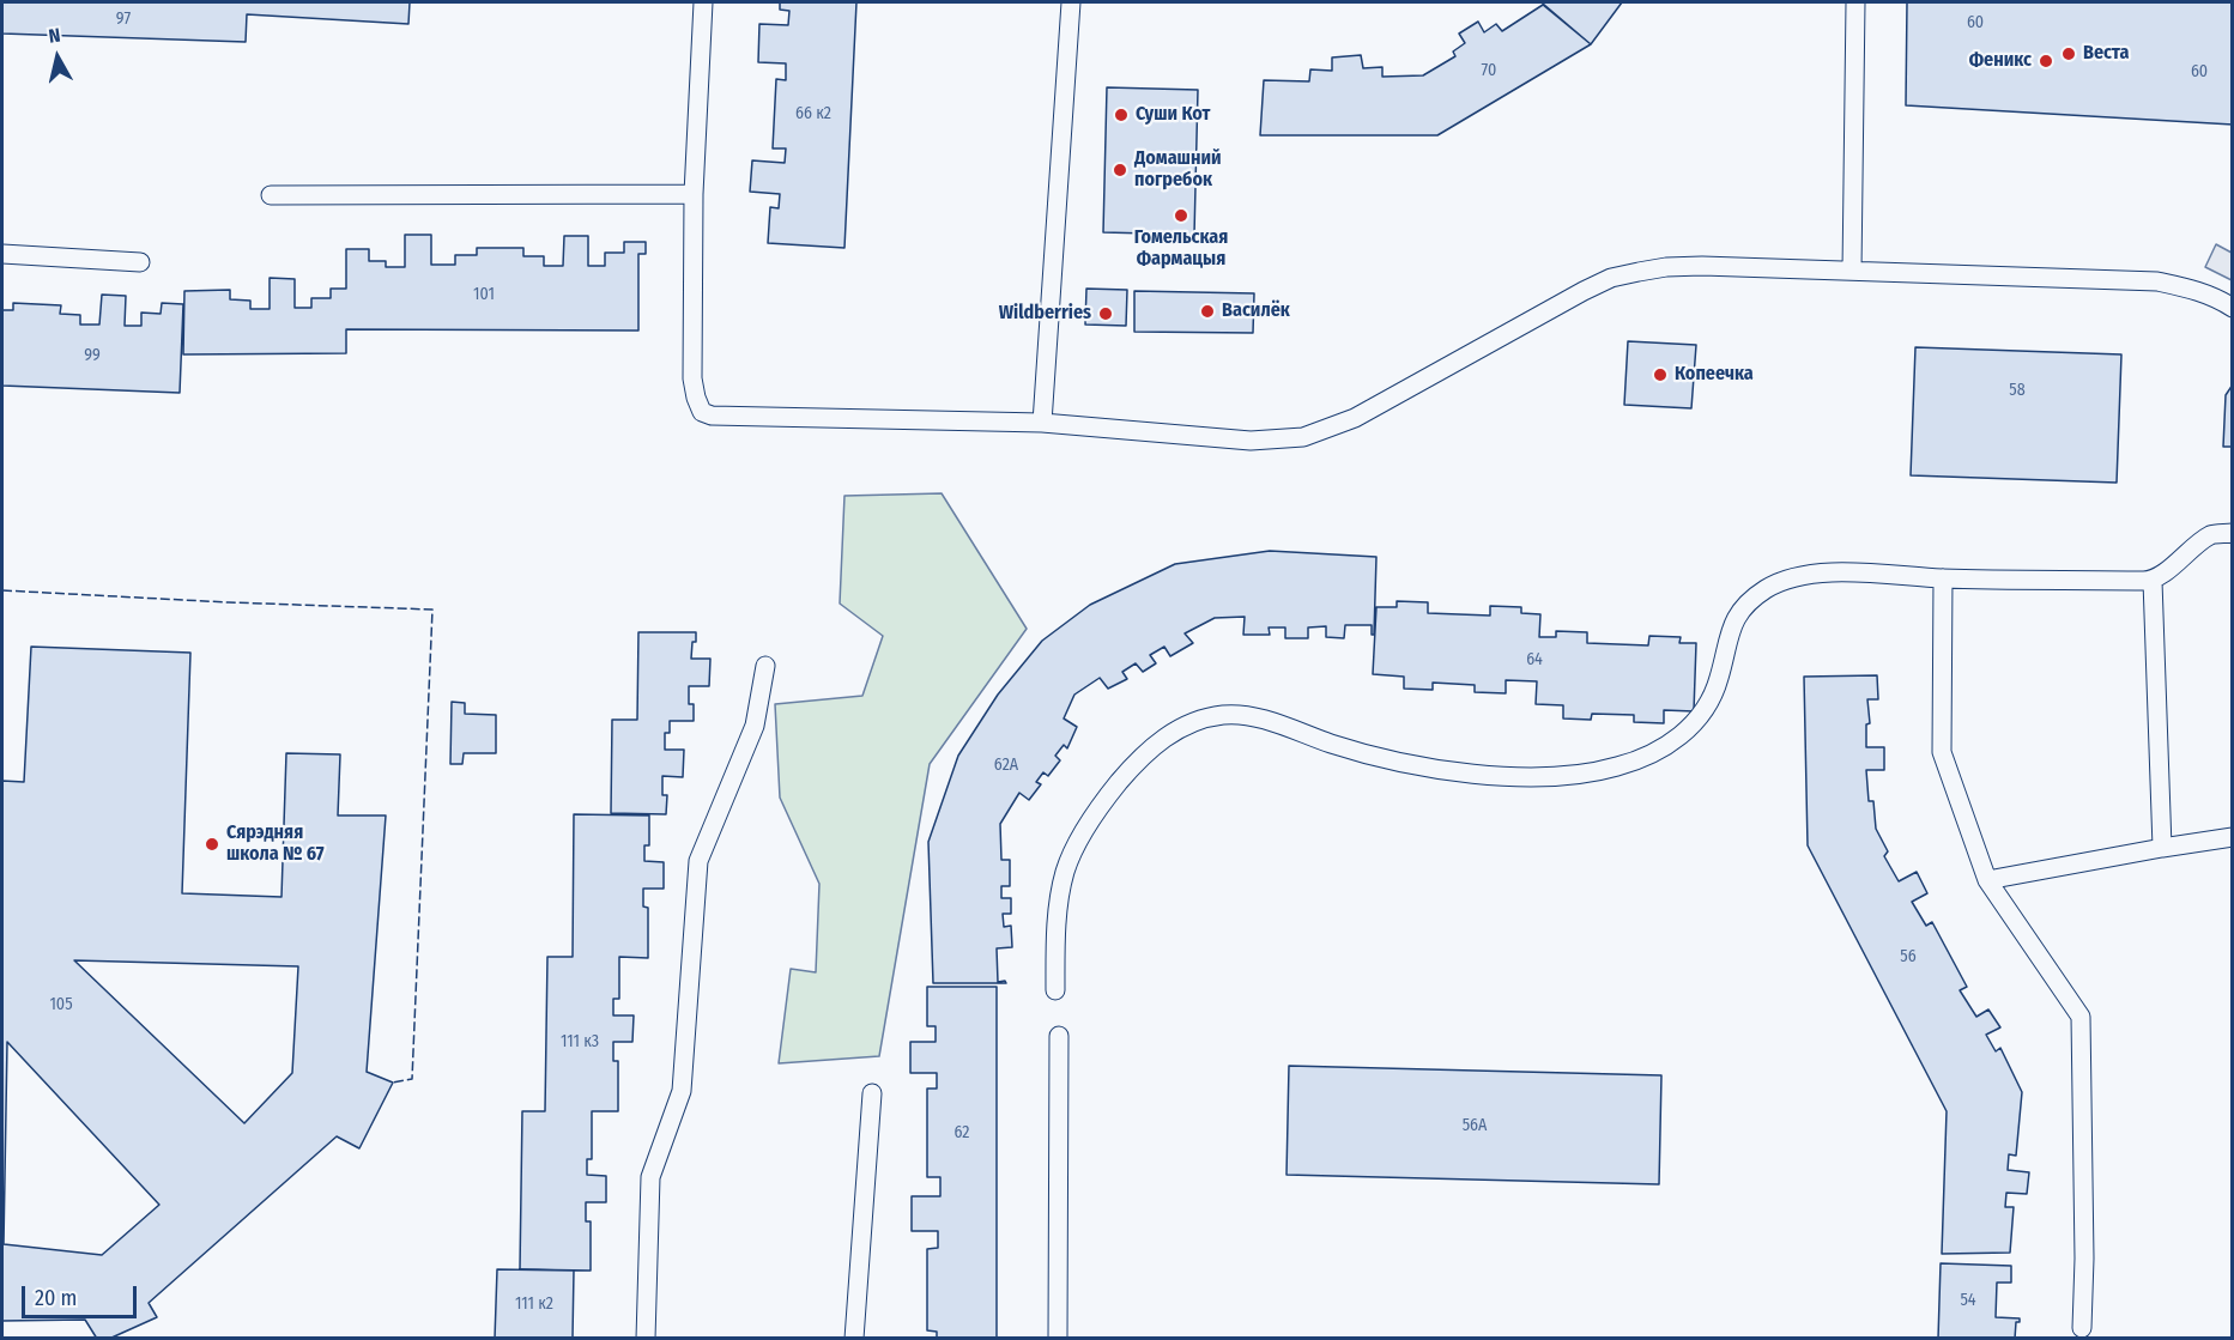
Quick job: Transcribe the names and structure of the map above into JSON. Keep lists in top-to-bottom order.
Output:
{
  "places": [
    "Веста",
    "Феникс",
    "Суши Кот",
    "Домашний погребок",
    "Гомельская Фармацыя",
    "Василёк",
    "Wildberries",
    "Копеечка",
    "Сярэдняя школа № 67"
  ],
  "house_numbers": [
    "97",
    "60",
    "70",
    "60",
    "66 к2",
    "101",
    "99",
    "58",
    "64",
    "62А",
    "56",
    "105",
    "111 к3",
    "56А",
    "62",
    "54",
    "111 к2"
  ],
  "scale_bar": "20 m",
  "north": "top"
}
